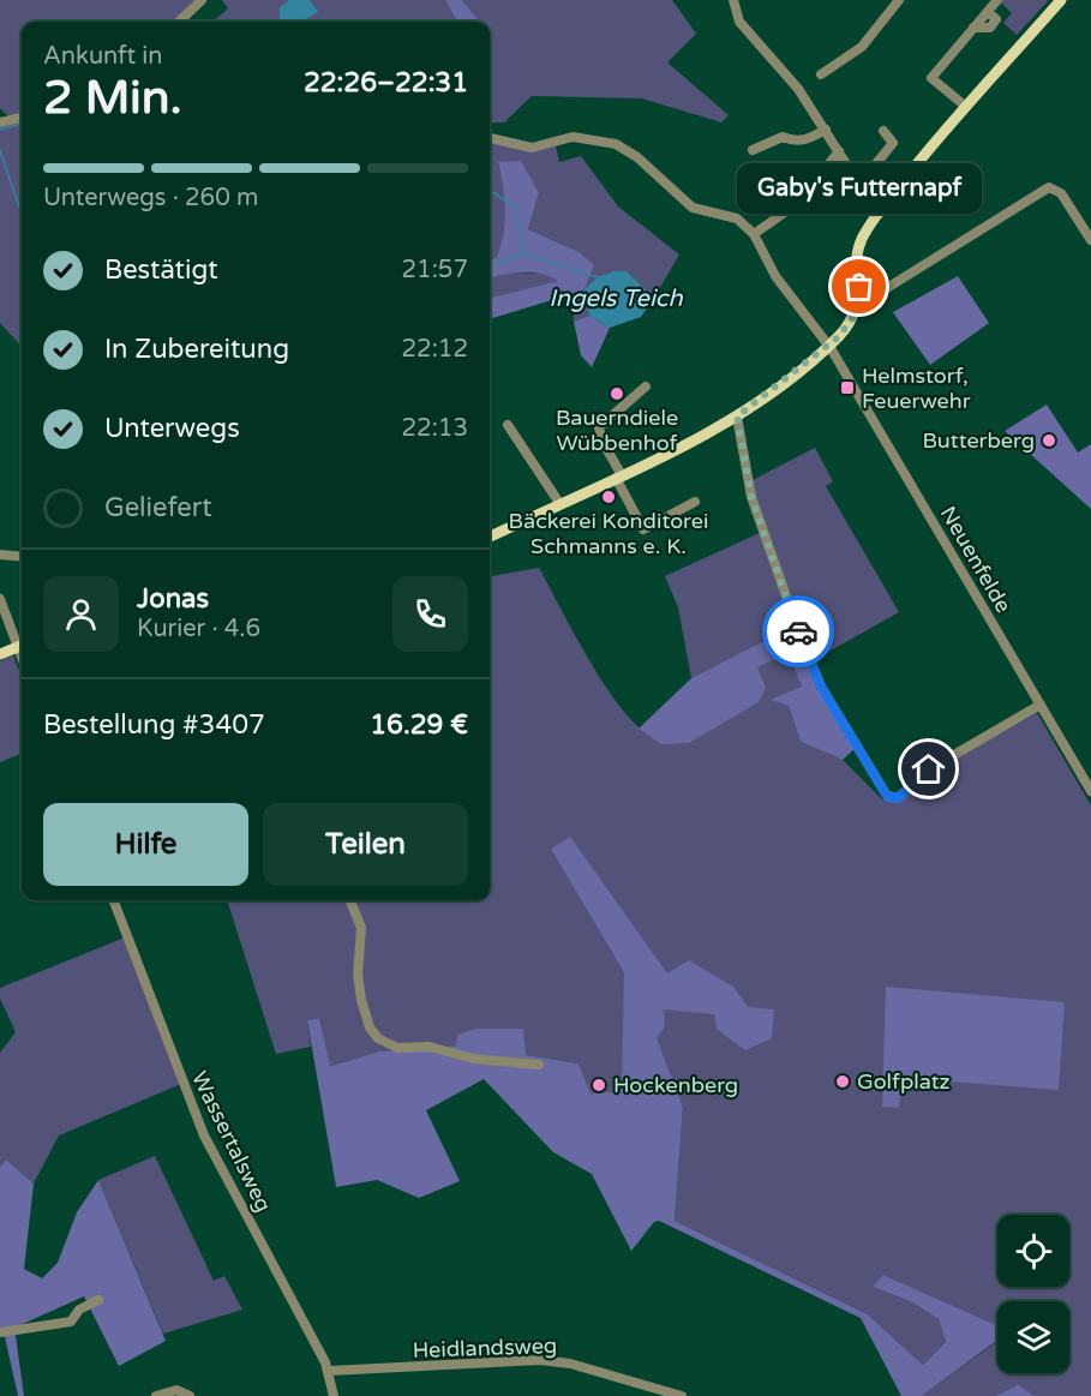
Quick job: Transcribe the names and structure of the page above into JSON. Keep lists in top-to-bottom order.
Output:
{
  "streets": {
    "street": ["Neuenfelde", "Wassertalsweg", "Heidlandsweg"]
  },
  "crossings": [
    ["Wassertalsweg", "Heidlandsweg"]
  ],
  "water": ["Ingels Teich"],
  "places": {
    "other": [
      "Gaby's Futternapf",
      "Bauerndiele Wübbenhof",
      "Butterberg",
      "Bäckerei Konditorei Schmanns e. K.",
      "Golfplatz",
      "Hockenberg"
    ],
    "transit": ["Helmstorf, Feuerwehr"]
  },
  "page": {
    "heading": ["2 Min.", "Ankunft in", "22:26–22:31"],
    "panel": [
      "Jonas",
      "Kurier · 4.6",
      "Bestellung #3407",
      "16.29 €"
    ],
    "bar": "Unterwegs · 260 m",
    "bubble": "Gaby's Futternapf",
    "list": [
      ["Bestätigt", "21:57"],
      ["In Zubereitung", "22:12"],
      ["Unterwegs", "22:13"],
      "Geliefert"
    ],
    "buttons": ["Hilfe", "Teilen"]
  }
}
